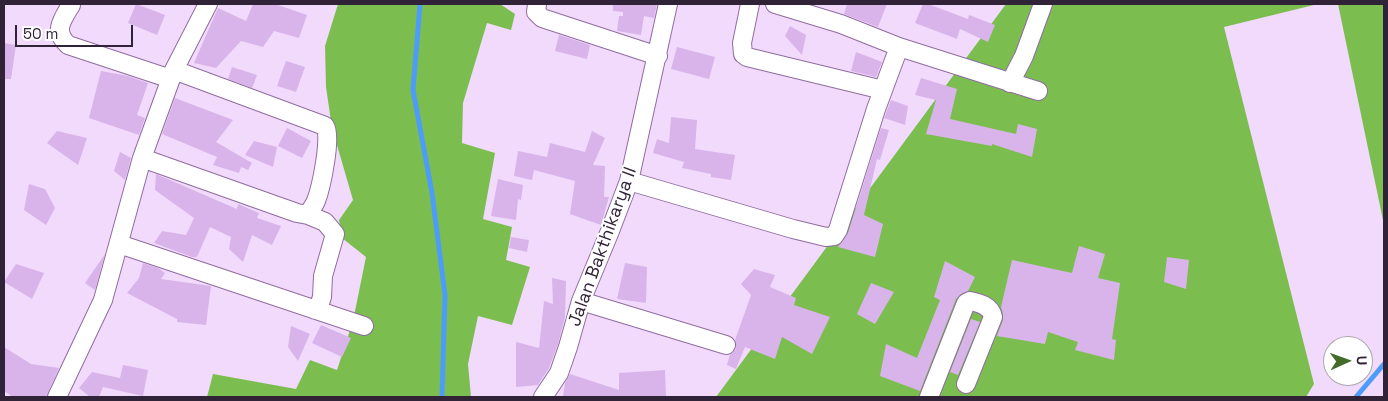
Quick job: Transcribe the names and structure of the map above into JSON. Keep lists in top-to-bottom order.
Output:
{
  "streets": {
    "street": ["Jalan Bakthikarya II"]
  },
  "scale_bar": "50 m",
  "north": "right"
}
